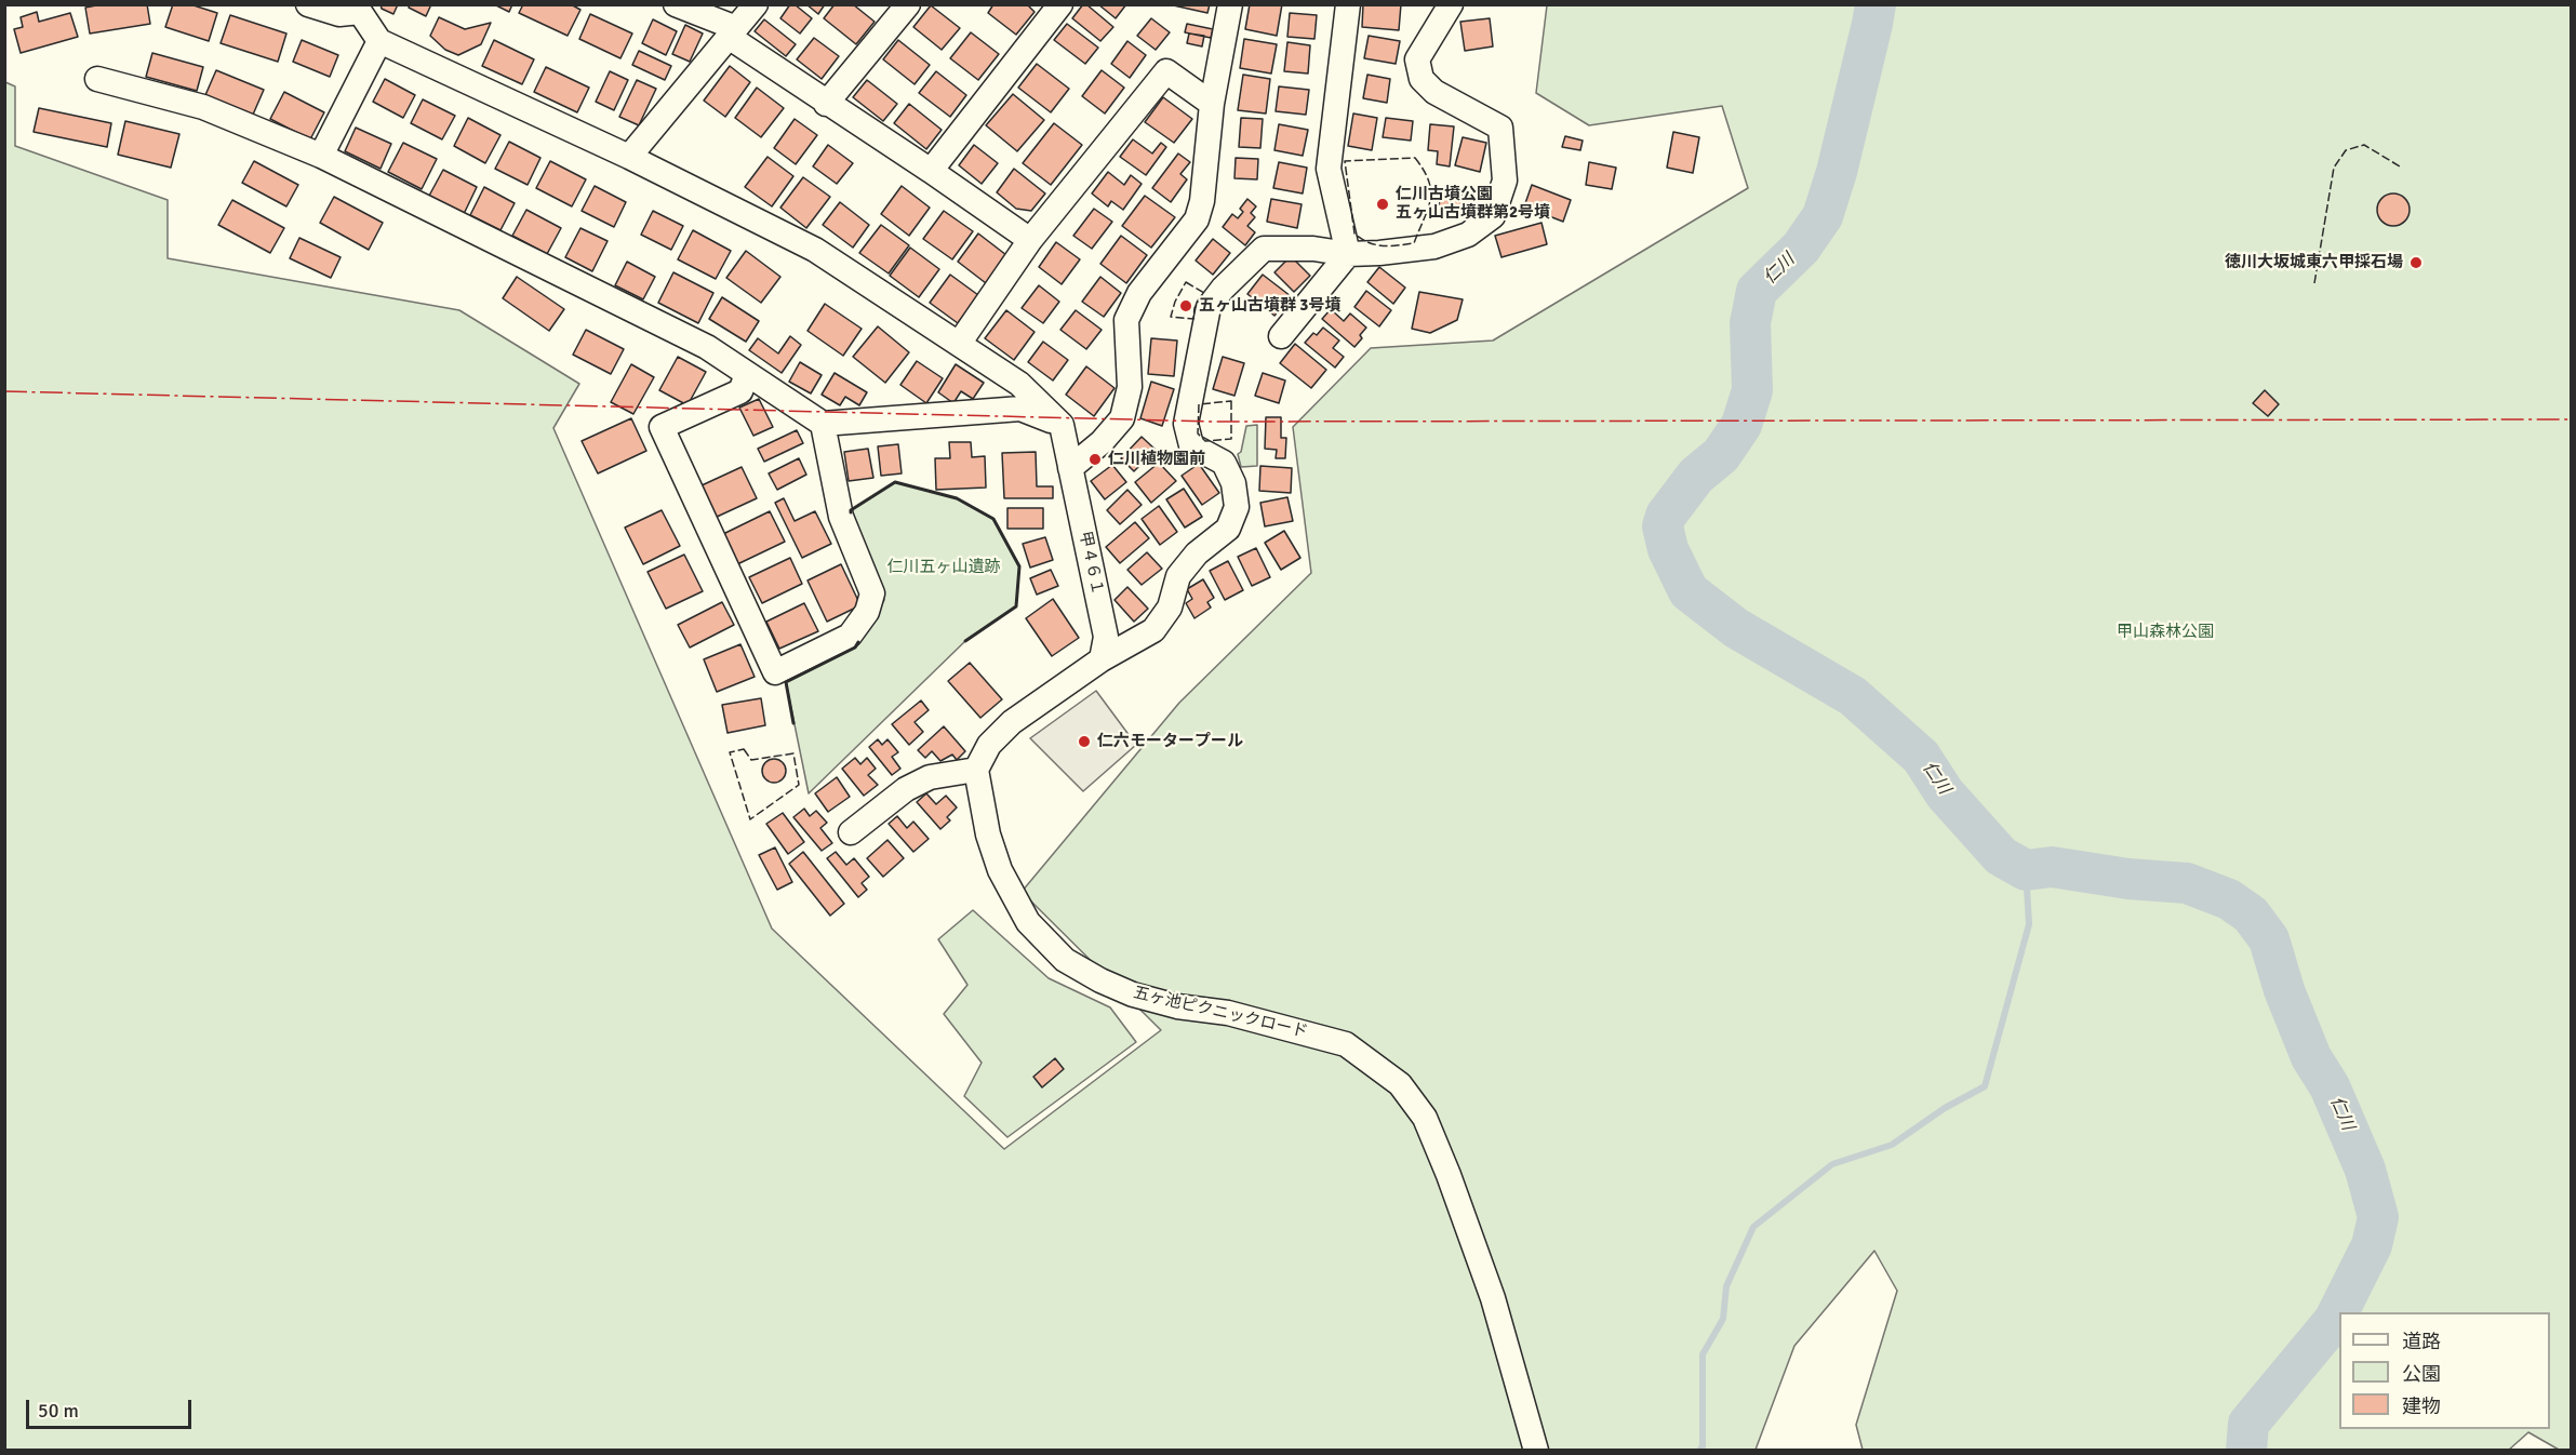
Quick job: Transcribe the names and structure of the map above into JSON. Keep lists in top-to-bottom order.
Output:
{
  "streets": {
    "street": ["甲４６１", "五ヶ池ピクニックロード"]
  },
  "water": ["仁川"],
  "parks": ["仁川五ヶ山遺跡", "甲山森林公園"],
  "places": [
    "仁川古墳公園 五ヶ山古墳群第2号墳",
    "徳川大坂城東六甲採石場",
    "五ヶ山古墳群 3号墳",
    "仁川植物園前",
    "仁六モータープール"
  ],
  "legend": ["道路", "公園", "建物"],
  "scale_bar": "50 m"
}
